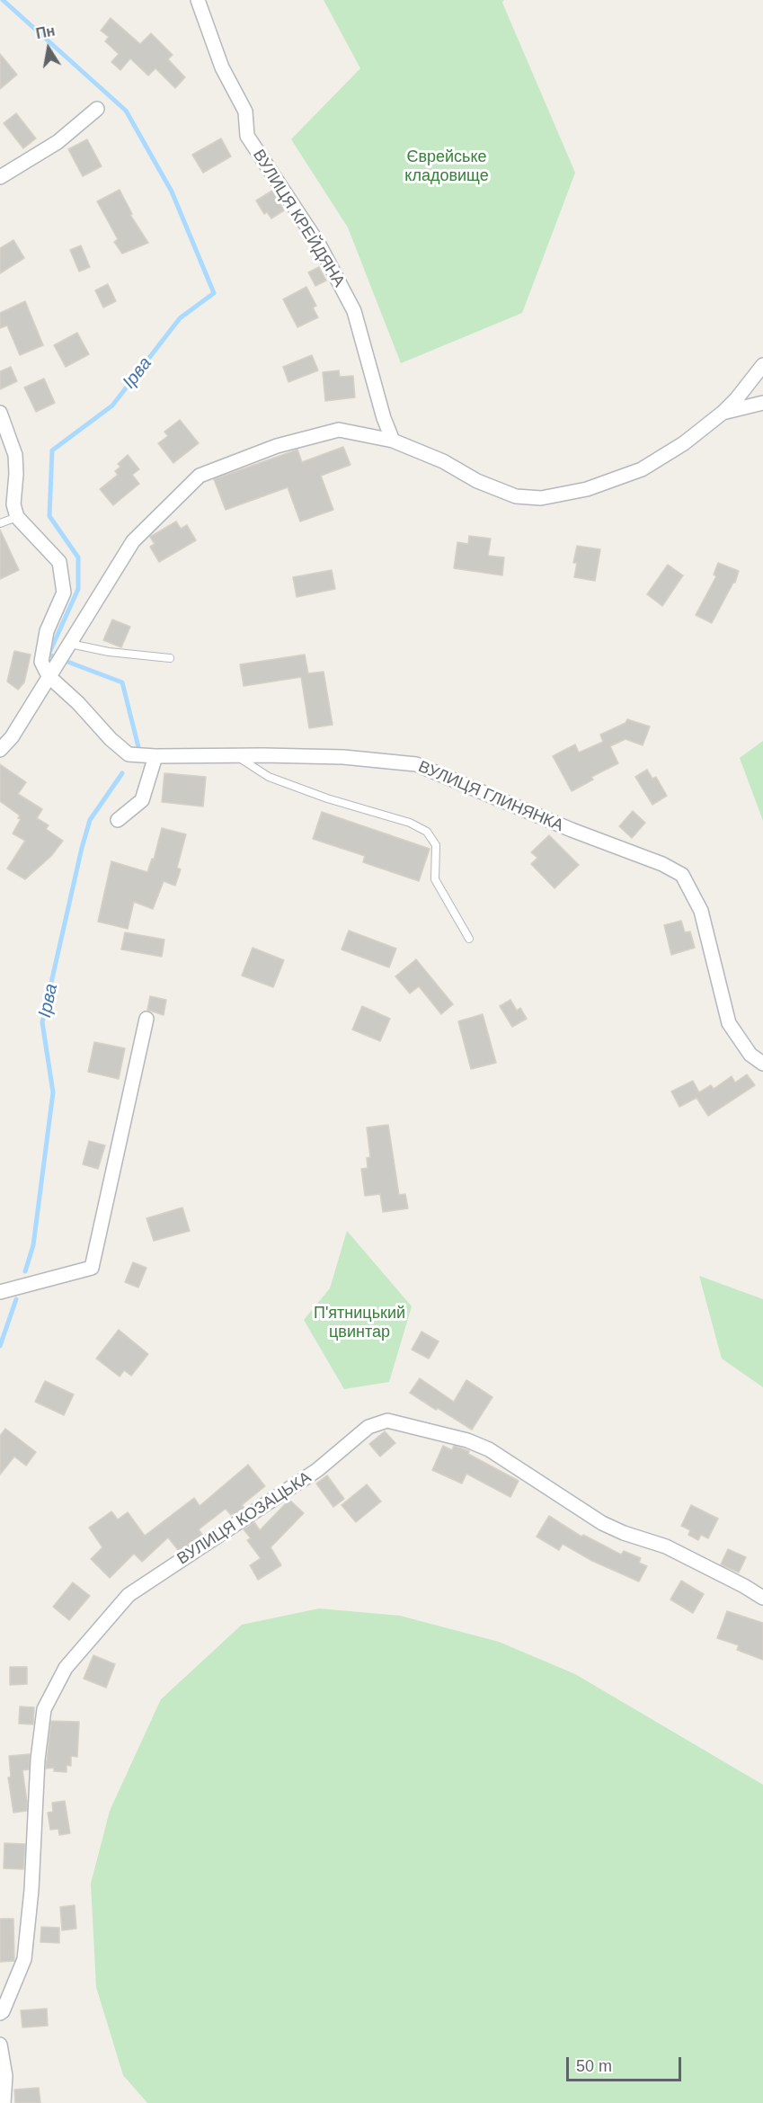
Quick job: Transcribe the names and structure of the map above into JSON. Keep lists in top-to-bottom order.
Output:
{
  "streets": {
    "street": ["ВУЛИЦЯ КРЕЙДЯНА", "ВУЛИЦЯ ГЛИНЯНКА", "ВУЛИЦЯ КОЗАЦЬКА"]
  },
  "water": ["Ірва"],
  "parks": ["Єврейське кладовище", "П'ятницький цвинтар"],
  "scale_bar": "50 m",
  "north": "top"
}
